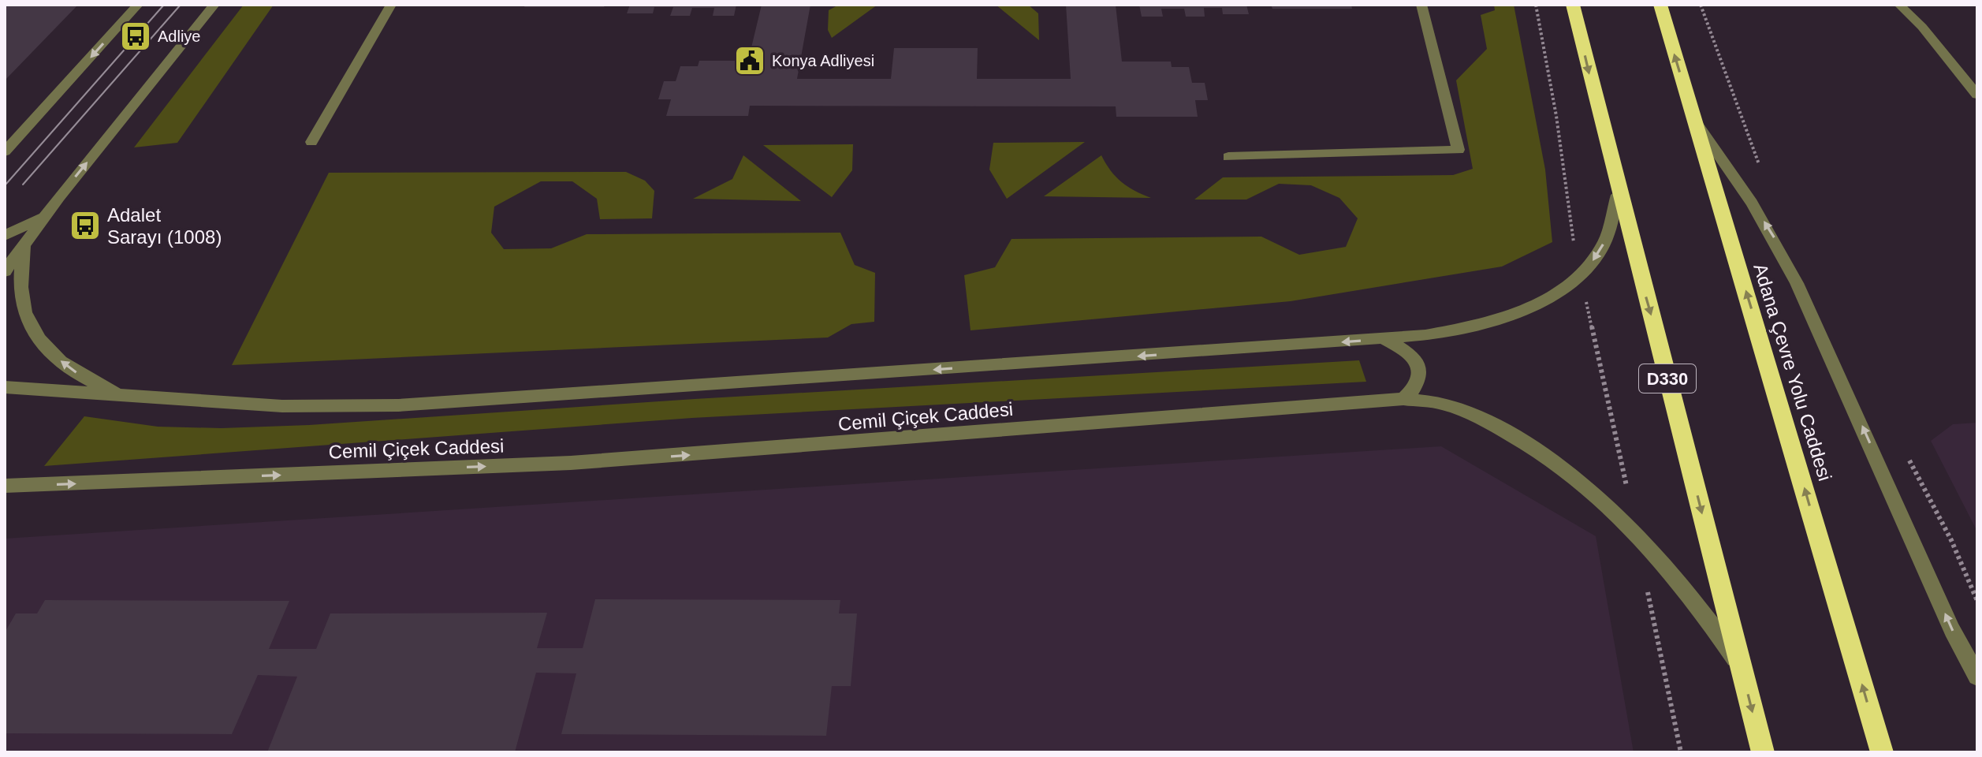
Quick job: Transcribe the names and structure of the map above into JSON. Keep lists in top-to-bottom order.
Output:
{
  "streets": {
    "highway": ["Adana Çevre Yolu Caddesi", "D330"],
    "street": ["Cemil Çiçek Caddesi"]
  },
  "crossings": [
    ["D330", "Cemil Çiçek Caddesi"]
  ],
  "places": {
    "bus stop": ["Adliye", "Adalet Sarayı (1008)"],
    "public building": ["Konya Adliyesi"]
  }
}
